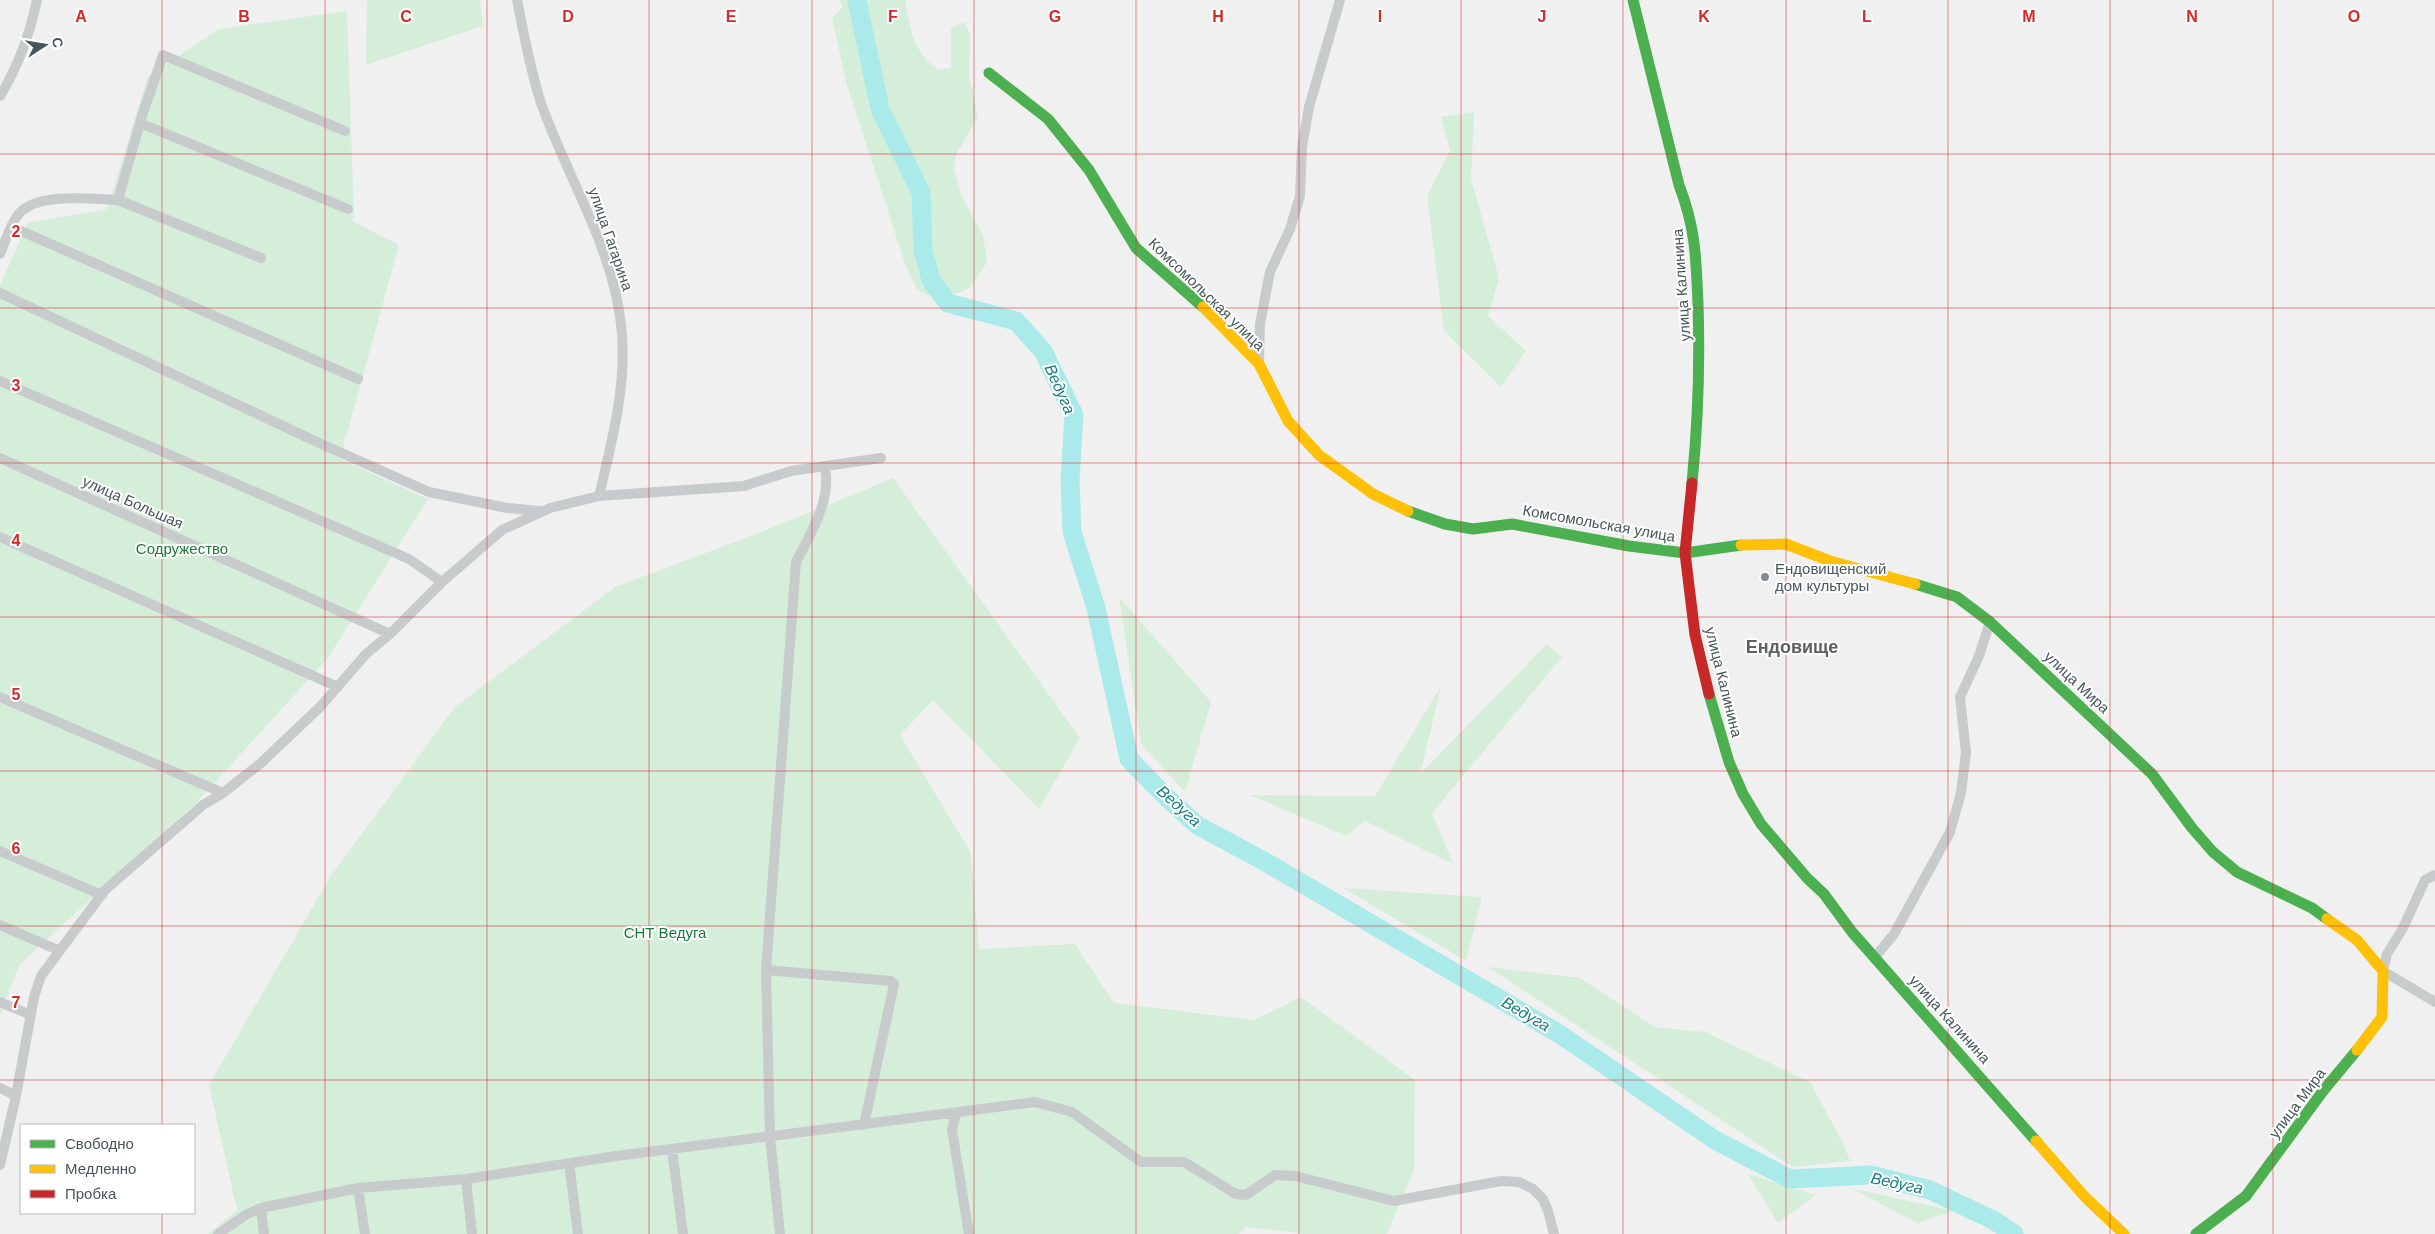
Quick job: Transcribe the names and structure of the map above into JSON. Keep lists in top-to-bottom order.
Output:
{
  "streets": {
    "street": [
      "улица Гагарина",
      "улица Калинина",
      "Комсомольская улица",
      "улица Большая",
      "улица Мира"
    ]
  },
  "crossings": [
    ["улица Калинина", "Комсомольская улица"],
    ["улица Калинина", "улица Мира"],
    ["Комсомольская улица", "улица Мира"]
  ],
  "districts": ["Ендовище"],
  "water": ["Ведуга"],
  "parks": ["Содружество", "СНТ Ведуга"],
  "places": ["Ендовищенский дом культуры"],
  "legend": ["Свободно", "Медленно", "Пробка"],
  "north": "right",
  "grid": {
    "columns": [
      "A",
      "B",
      "C",
      "D",
      "E",
      "F",
      "G",
      "H",
      "I",
      "J",
      "K",
      "L",
      "M",
      "N",
      "O"
    ],
    "rows": [
      "2",
      "3",
      "4",
      "5",
      "6",
      "7"
    ]
  }
}
